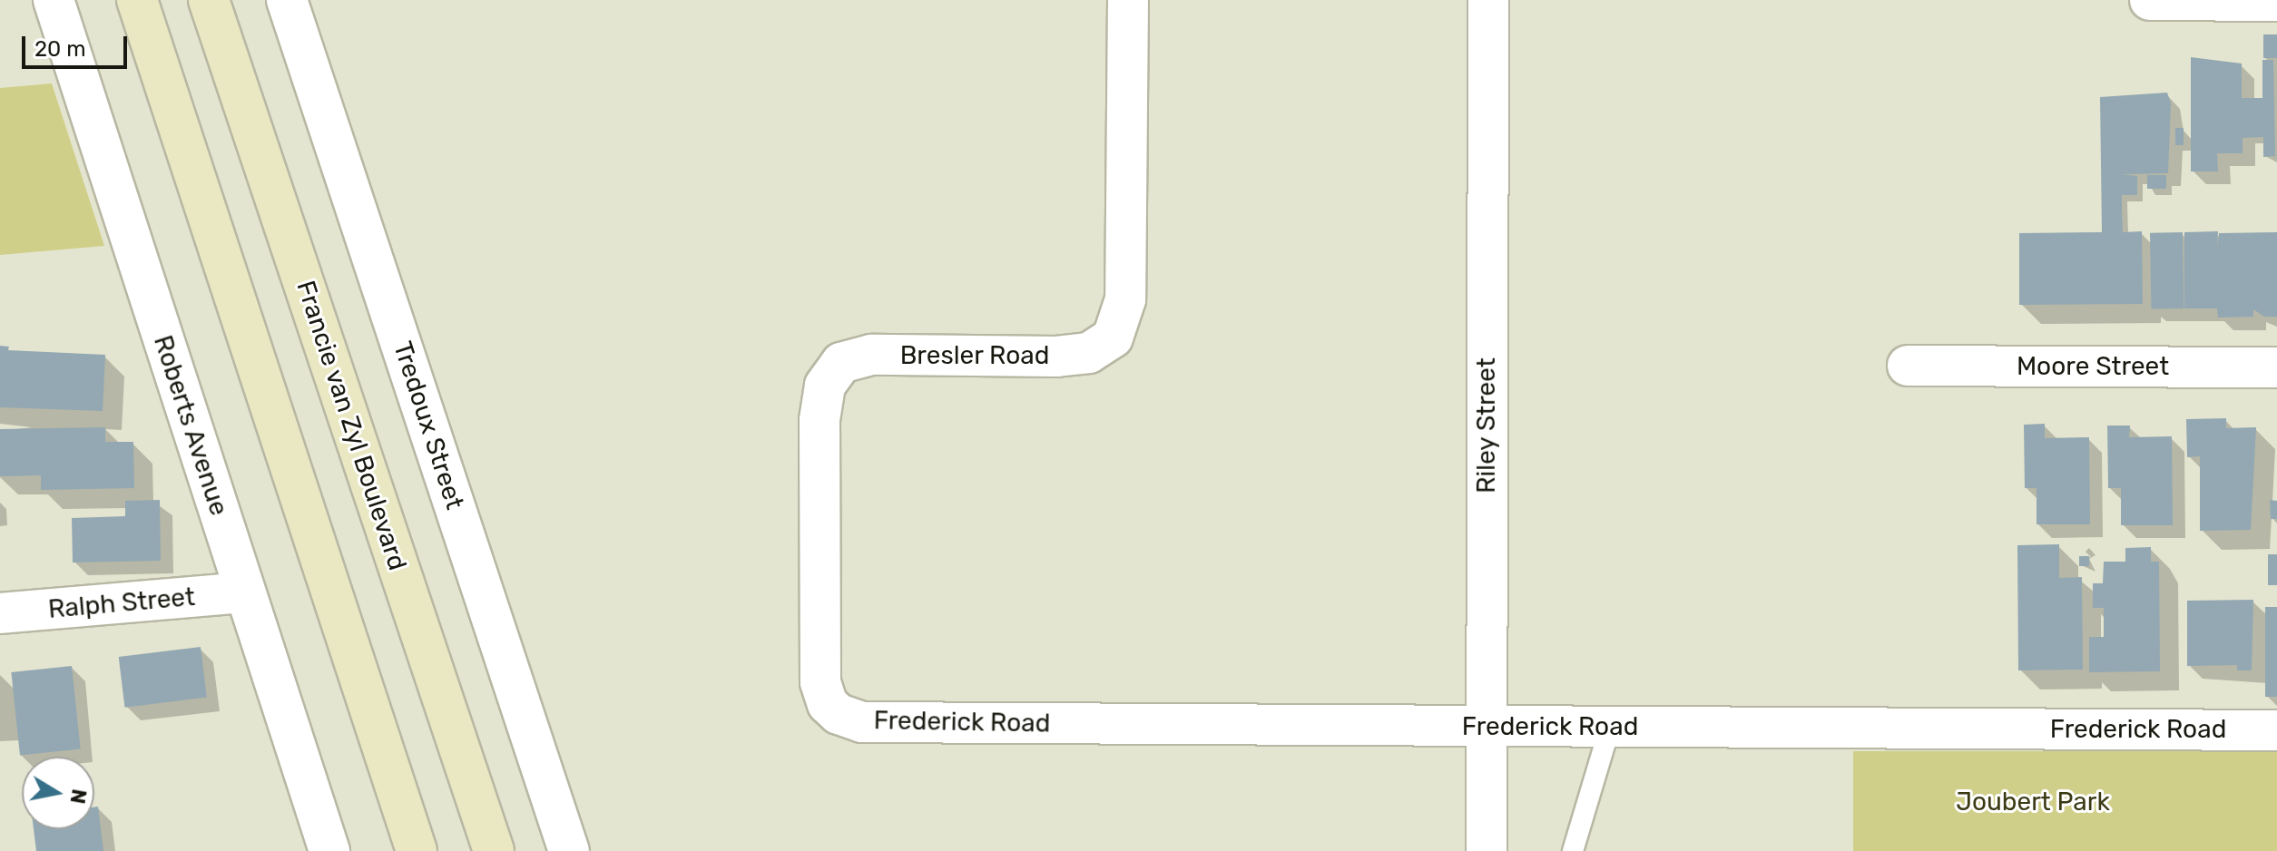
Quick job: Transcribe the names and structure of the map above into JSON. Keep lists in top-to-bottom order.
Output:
{
  "streets": {
    "main road": ["Francie van Zyl Boulevard"],
    "street": [
      "Bresler Road",
      "Moore Street",
      "Roberts Avenue",
      "Tredoux Street",
      "Riley Street",
      "Ralph Street",
      "Frederick Road"
    ]
  },
  "crossings": [
    ["Bresler Road", "Frederick Road"],
    ["Roberts Avenue", "Ralph Street"],
    ["Riley Street", "Frederick Road"]
  ],
  "parks": ["Joubert Park"],
  "scale_bar": "20 m",
  "north": "right"
}
